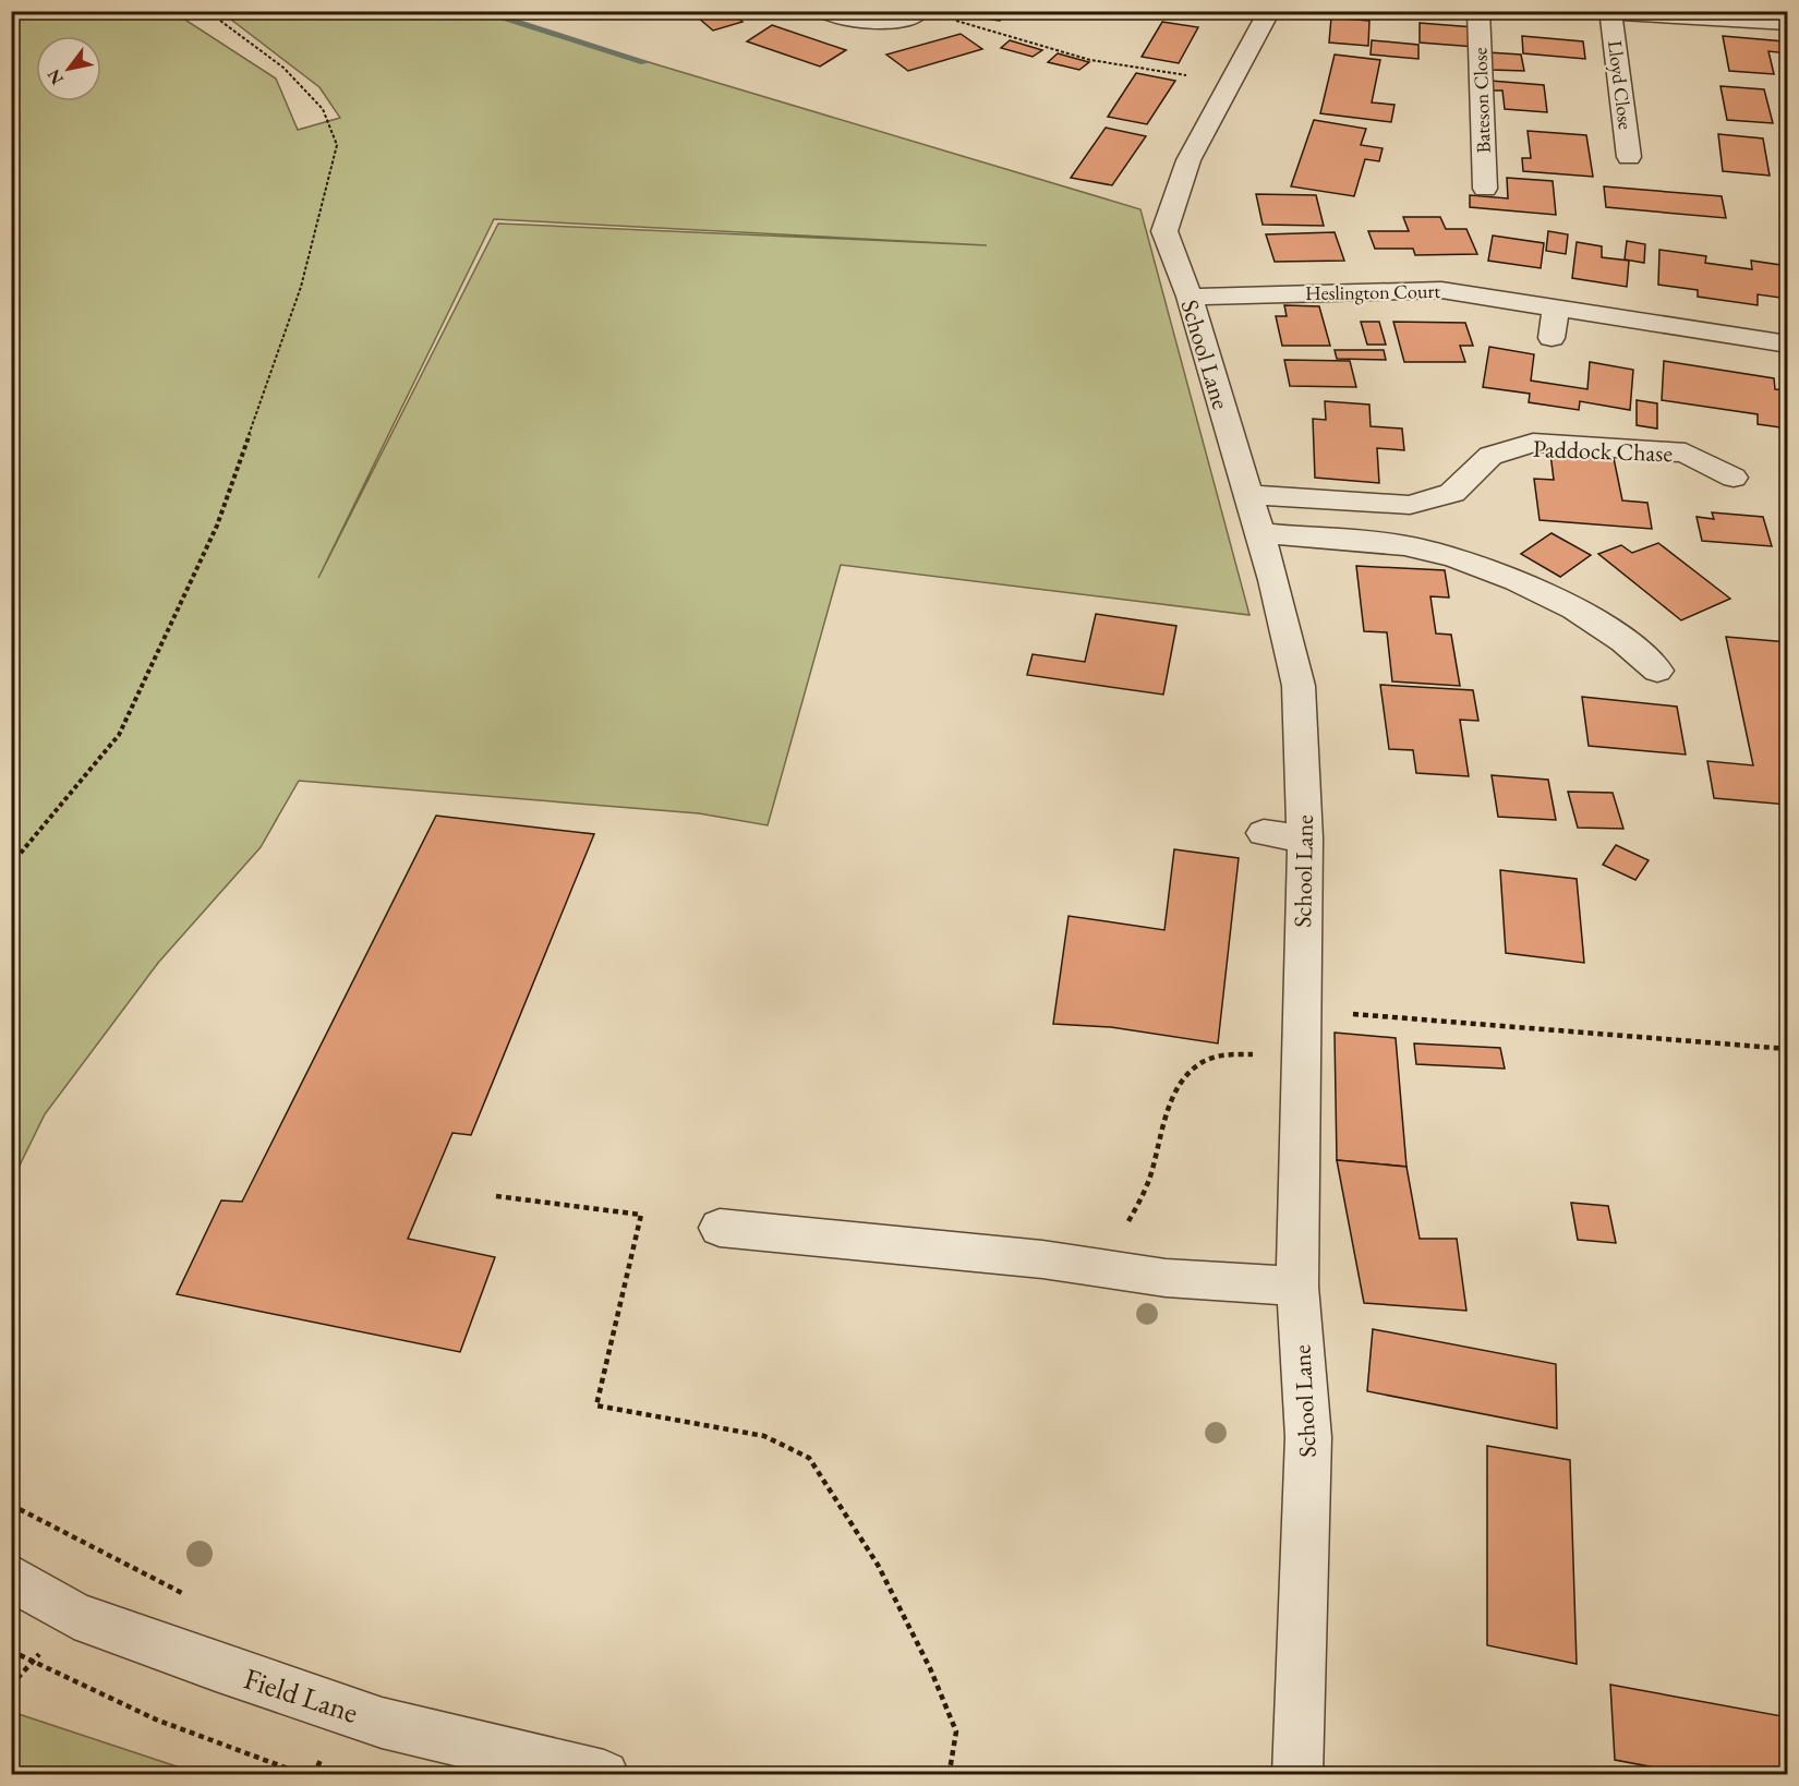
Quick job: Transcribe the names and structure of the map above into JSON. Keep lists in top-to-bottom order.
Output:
{
  "streets": {
    "street": [
      "Lloyd Close",
      "Bateson Close",
      "Heslington Court",
      "School Lane",
      "Paddock Chase",
      "Field Lane"
    ]
  },
  "crossings": [
    ["Heslington Court", "School Lane"],
    ["School Lane", "Paddock Chase"]
  ],
  "north": "bottom left"
}
